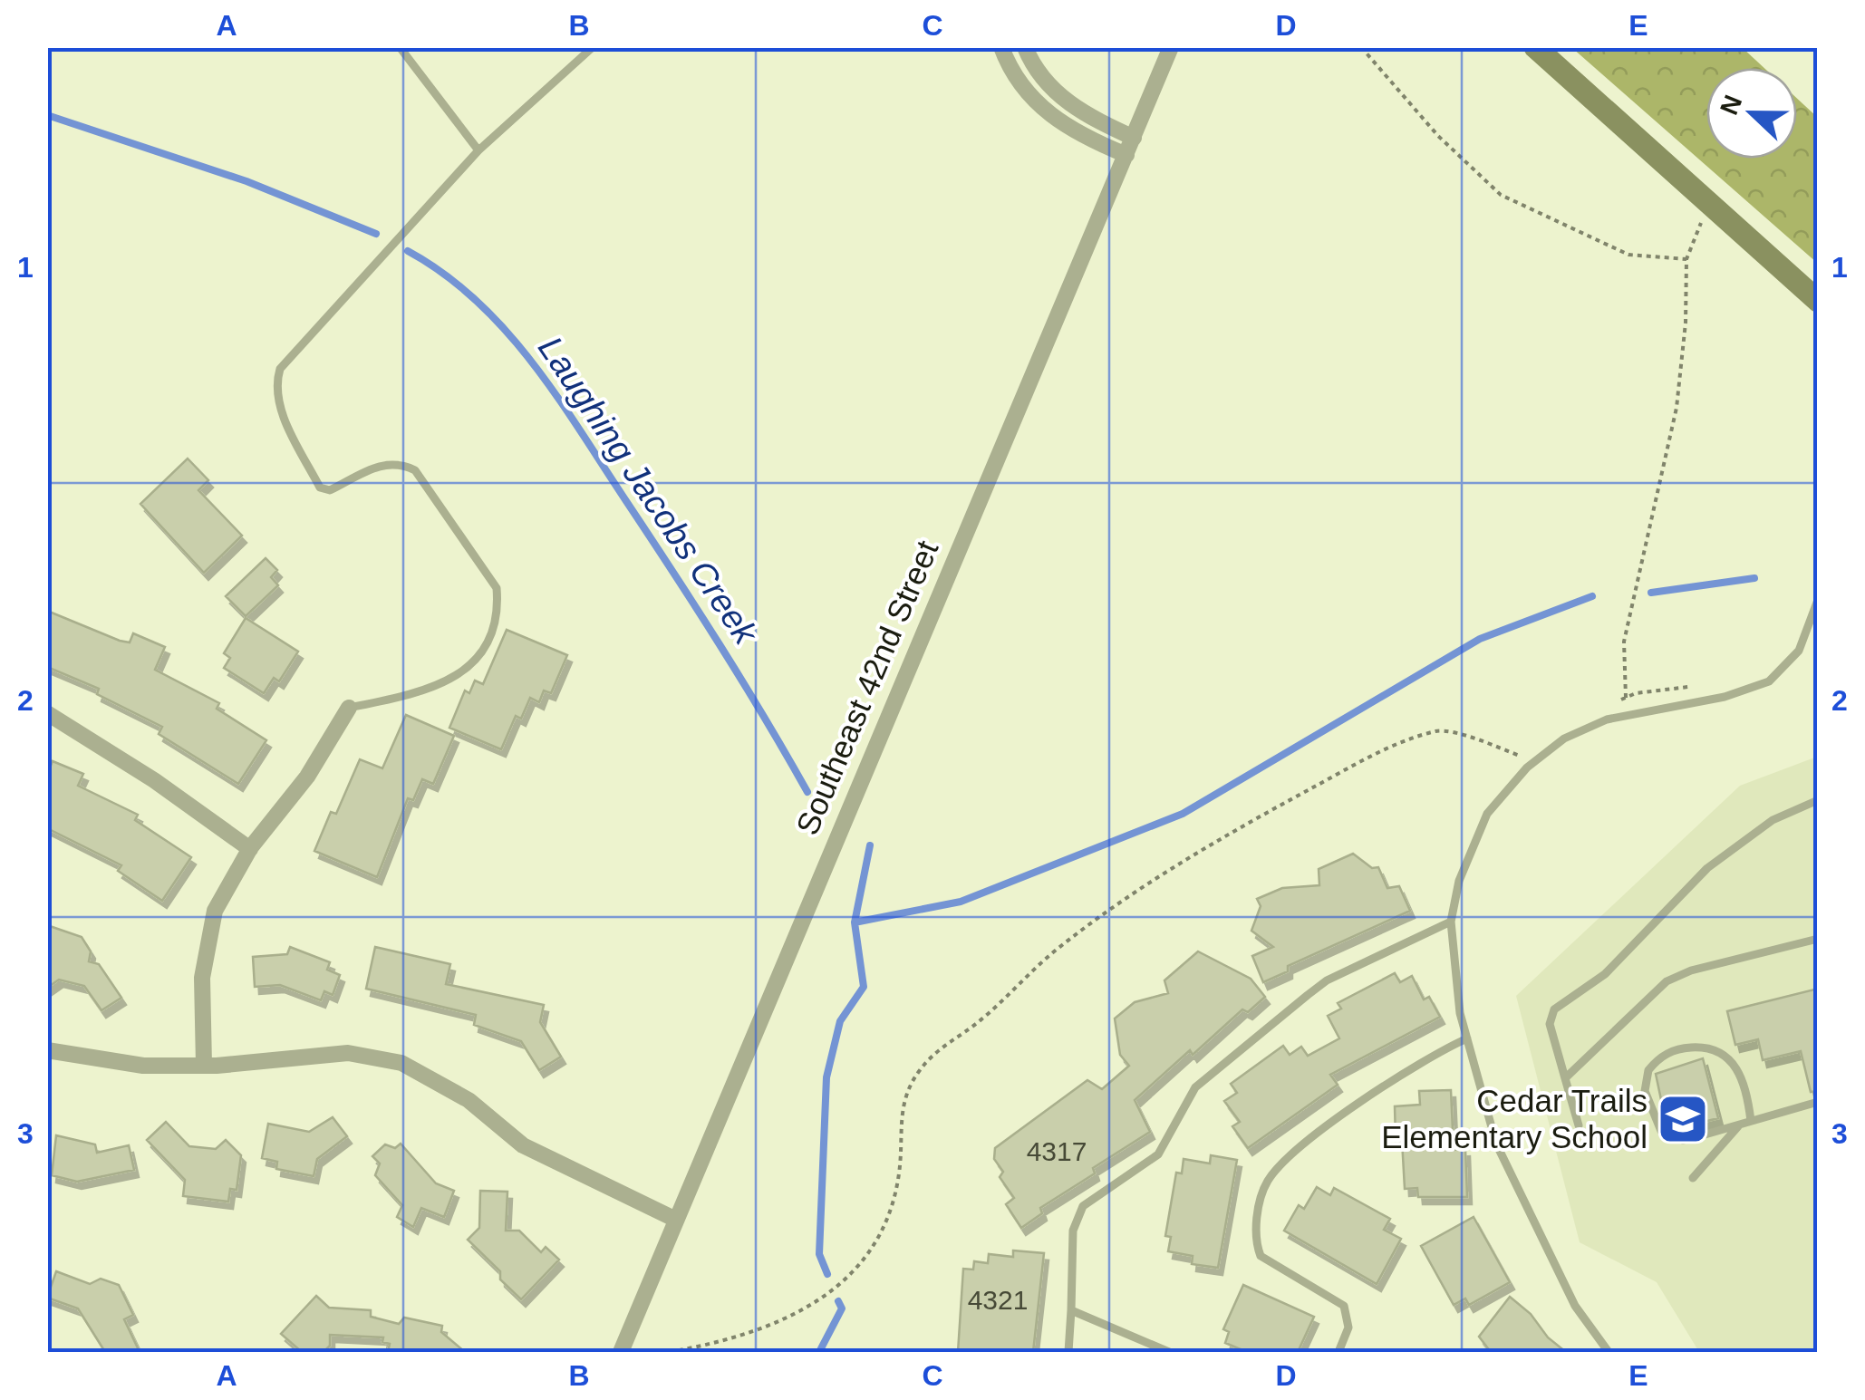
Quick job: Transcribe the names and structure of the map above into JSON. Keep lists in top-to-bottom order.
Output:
{
  "streets": {
    "street": ["Southeast 42nd Street"]
  },
  "water": ["Laughing Jacobs Creek"],
  "places": {
    "school or university": ["Cedar Trails Elementary School"]
  },
  "house_numbers": ["4317", "4321"],
  "north": "left",
  "grid": {
    "columns": [
      "A",
      "B",
      "C",
      "D",
      "E"
    ],
    "rows": ["1", "2", "3"]
  }
}
